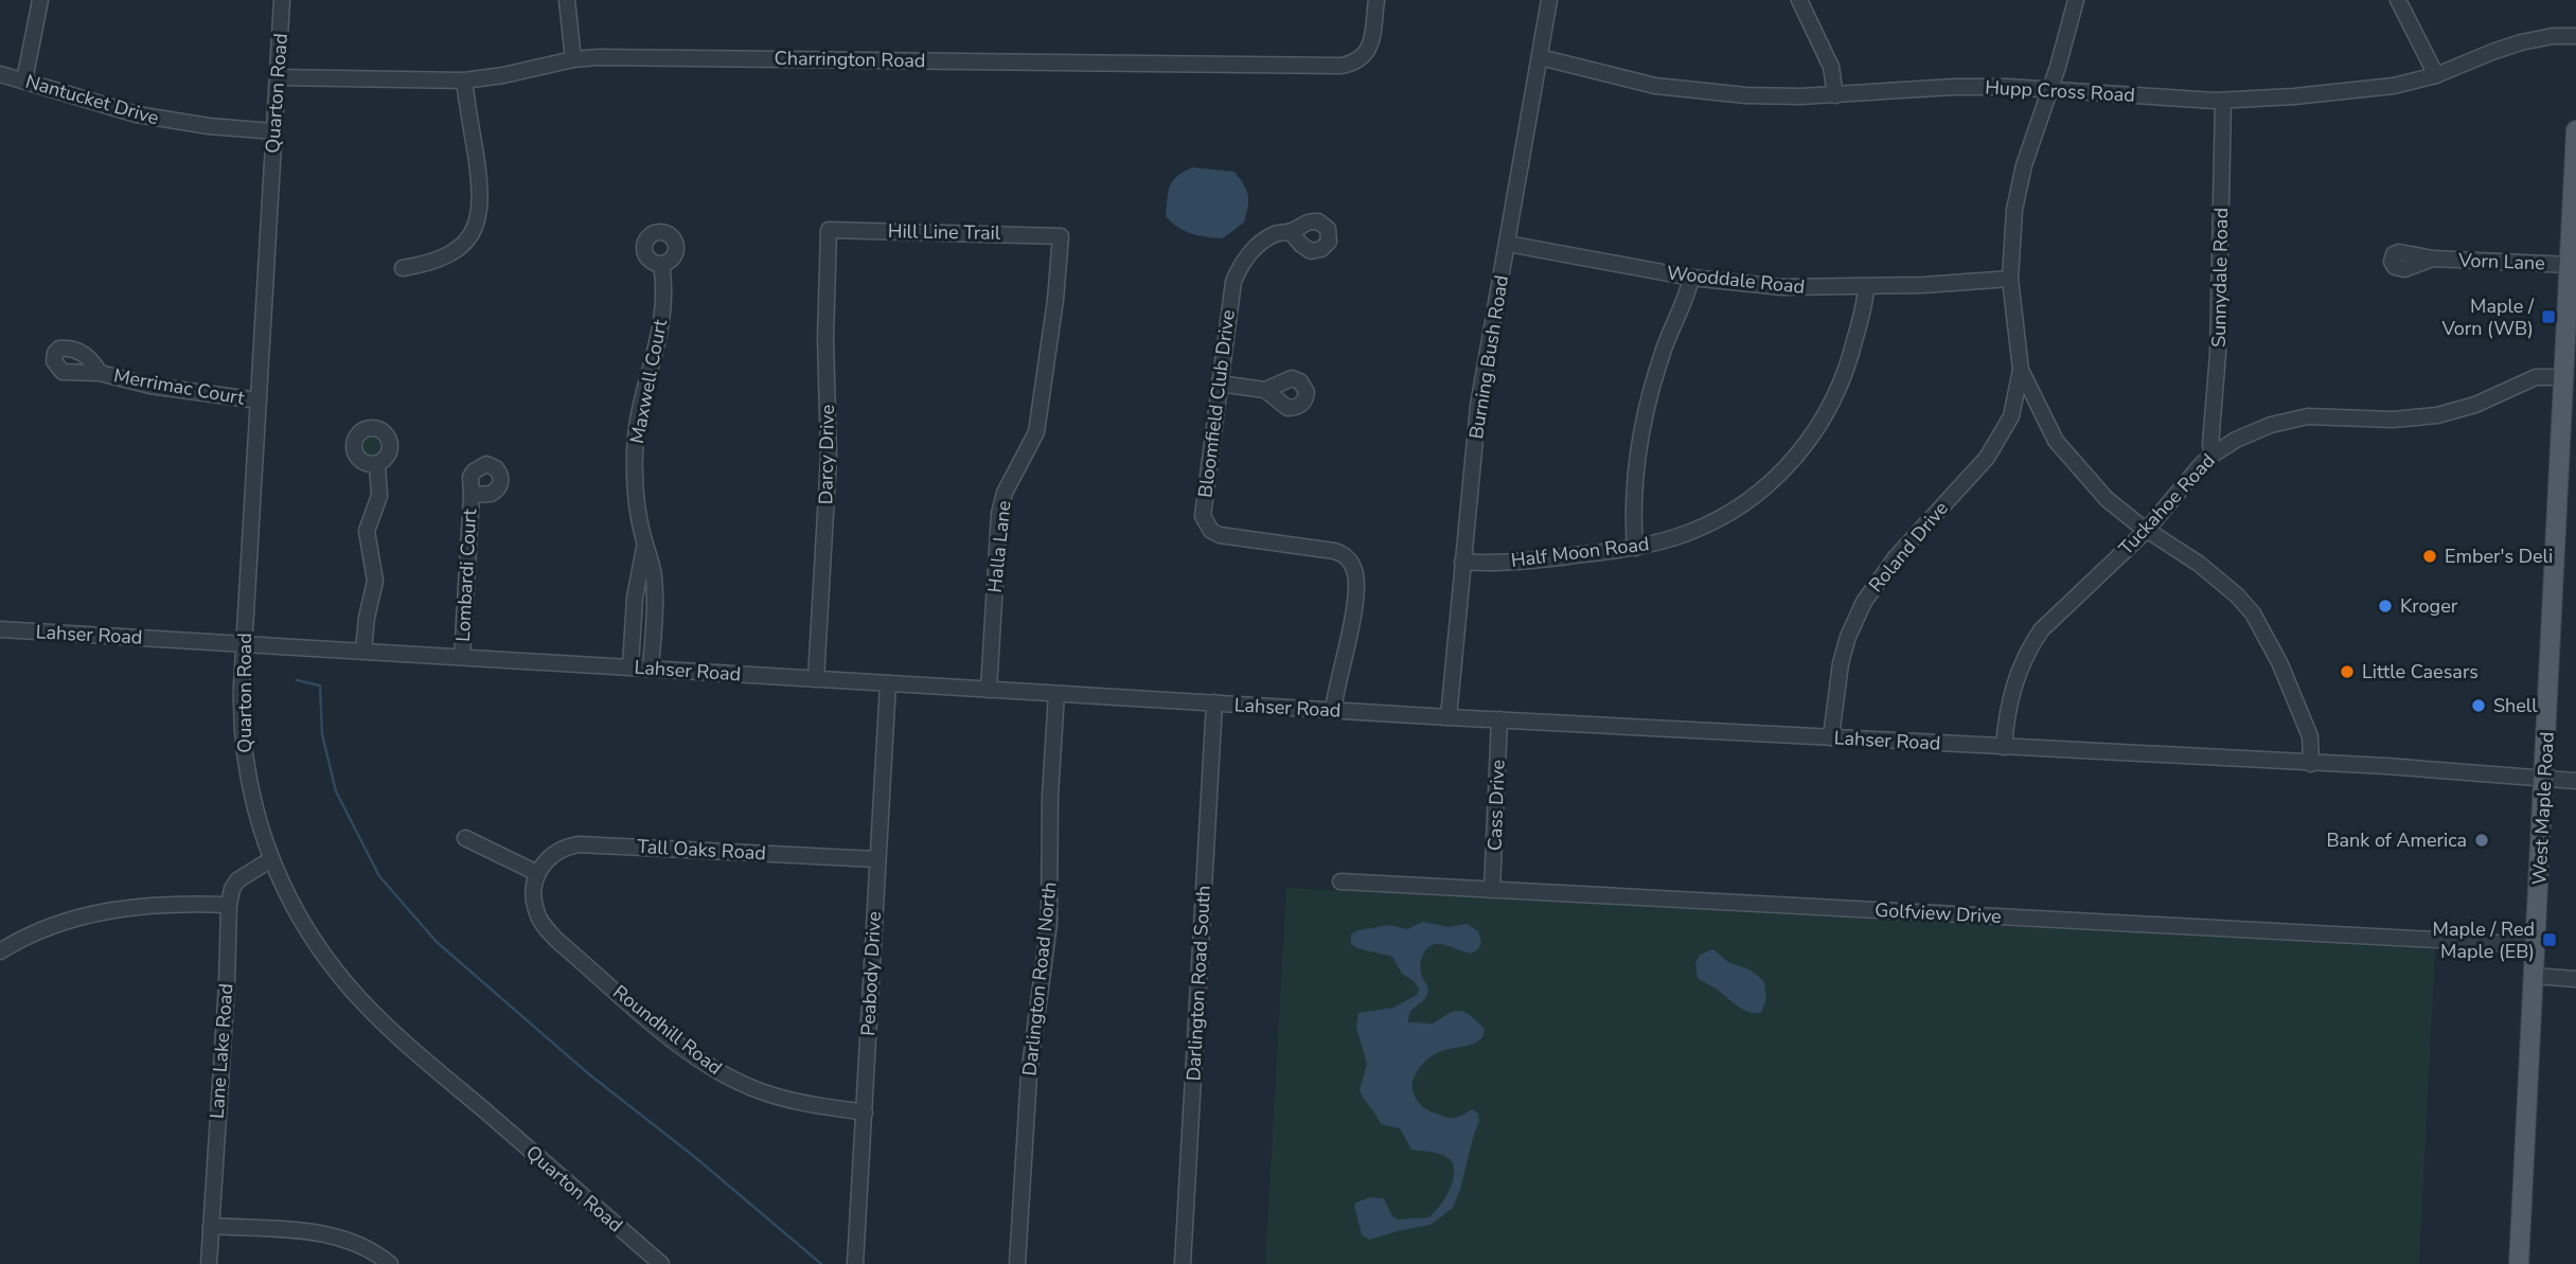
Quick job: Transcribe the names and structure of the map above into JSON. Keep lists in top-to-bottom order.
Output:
{
  "streets": {
    "main road": ["West Maple Road"],
    "street": [
      "Charrington Road",
      "Hupp Cross Road",
      "Quarton Road",
      "Nantucket Drive",
      "Hill Line Trail",
      "Vorn Lane",
      "Sunnydale Road",
      "Wooddale Road",
      "Burning Bush Road",
      "Maxwell Court",
      "Merrimac Court",
      "Bloomfield Club Drive",
      "Darcy Drive",
      "Tuckahoe Road",
      "Halla Lane",
      "Roland Drive",
      "Half Moon Road",
      "Lombardi Court",
      "Lahser Road",
      "Cass Drive",
      "Tall Oaks Road",
      "Golfview Drive",
      "Peabody Drive",
      "Darlington Road North",
      "Darlington Road South",
      "Roundhill Road",
      "Lane Lake Road"
    ]
  },
  "crossings": [
    ["Charrington Road", "Quarton Road"],
    ["Hupp Cross Road", "Sunnydale Road"],
    ["Hupp Cross Road", "Burning Bush Road"],
    ["Quarton Road", "Nantucket Drive"],
    ["Quarton Road", "Merrimac Court"],
    ["Quarton Road", "Lahser Road"],
    ["Quarton Road", "Lane Lake Road"],
    ["Hill Line Trail", "Darcy Drive"],
    ["Hill Line Trail", "Halla Lane"],
    ["Vorn Lane", "West Maple Road"],
    ["Sunnydale Road", "Tuckahoe Road"],
    ["Wooddale Road", "Burning Bush Road"],
    ["Wooddale Road", "Half Moon Road"],
    ["Burning Bush Road", "Half Moon Road"],
    ["Burning Bush Road", "Lahser Road"],
    ["Maxwell Court", "Lahser Road"],
    ["Bloomfield Club Drive", "Lahser Road"],
    ["Darcy Drive", "Lahser Road"],
    ["Tuckahoe Road", "Lahser Road"],
    ["Tuckahoe Road", "West Maple Road"],
    ["Halla Lane", "Lahser Road"],
    ["Roland Drive", "Lahser Road"],
    ["Lombardi Court", "Lahser Road"],
    ["Lahser Road", "Cass Drive"],
    ["Lahser Road", "West Maple Road"],
    ["Lahser Road", "Peabody Drive"],
    ["Lahser Road", "Darlington Road North"],
    ["Lahser Road", "Darlington Road South"],
    ["Cass Drive", "Golfview Drive"],
    ["West Maple Road", "Golfview Drive"],
    ["Tall Oaks Road", "Peabody Drive"],
    ["Tall Oaks Road", "Roundhill Road"],
    ["Peabody Drive", "Roundhill Road"]
  ],
  "places": {
    "transit": ["Maple / Vorn (WB)", "Maple / Red Maple (EB)"],
    "other": [
      "Ember's Deli",
      "Kroger",
      "Little Caesars",
      "Shell",
      "Bank of America"
    ]
  }
}
